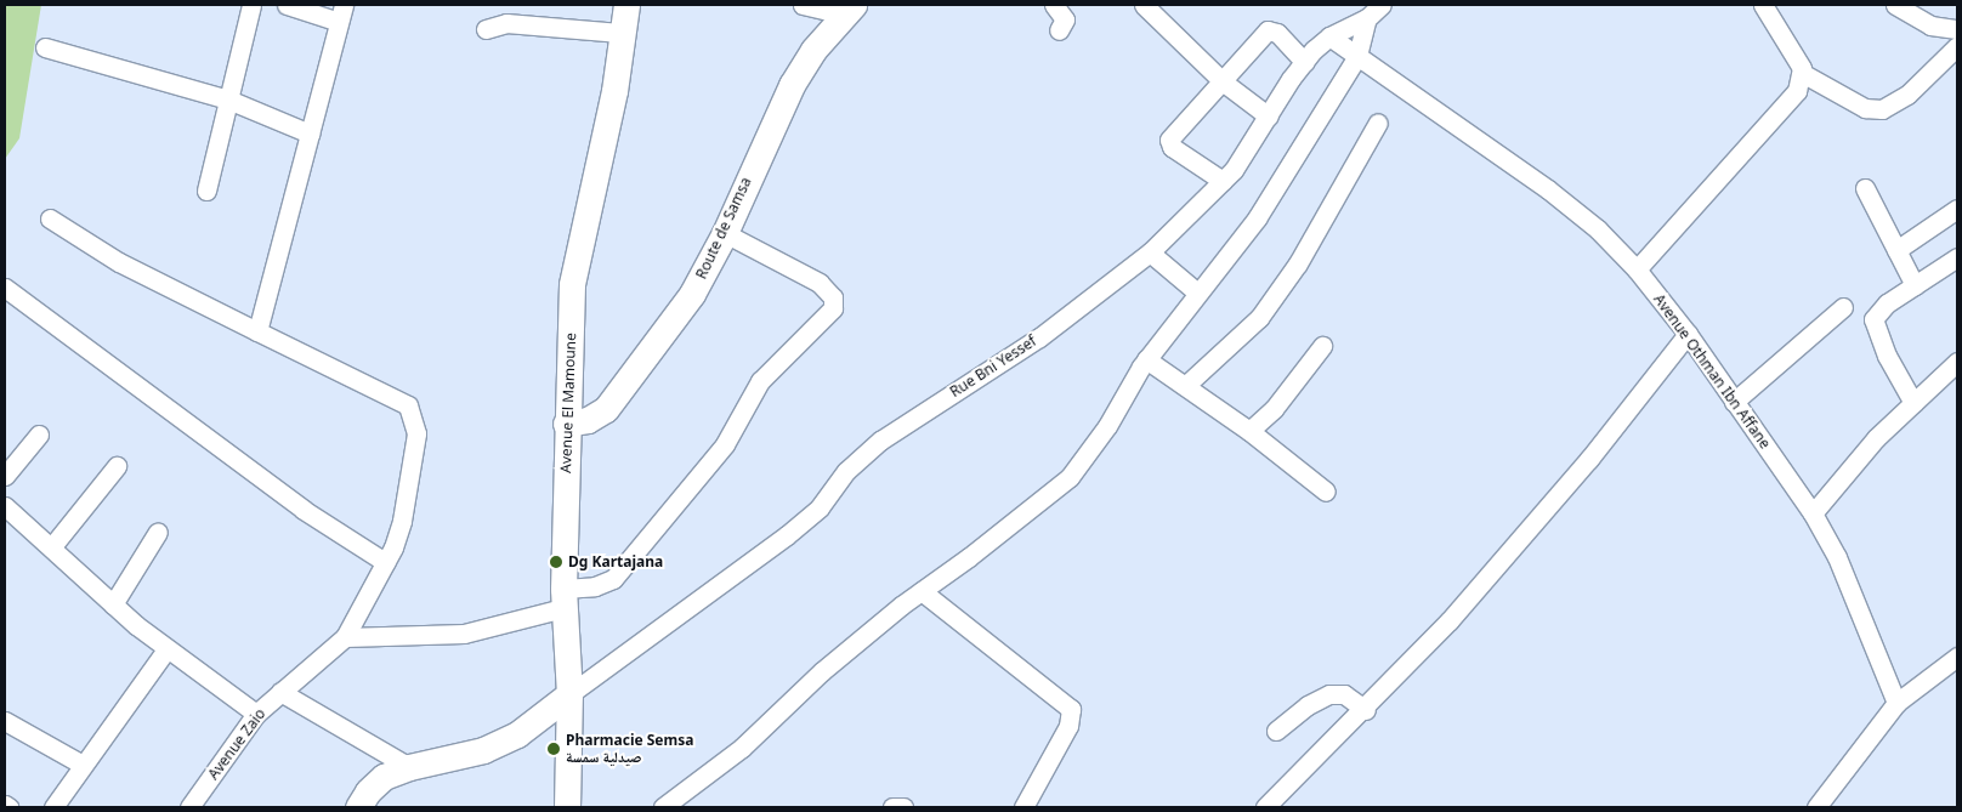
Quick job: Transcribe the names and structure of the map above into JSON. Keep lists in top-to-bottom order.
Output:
{
  "streets": {
    "street": [
      "Route de Samsa",
      "Rue Bni Yessef",
      "Avenue Othman Ibn Affane",
      "Avenue El Mamoune",
      "Avenue Zaio"
    ]
  },
  "crossings": [
    ["Route de Samsa", "Avenue El Mamoune"],
    ["Rue Bni Yessef", "Avenue Othman Ibn Affane"],
    ["Rue Bni Yessef", "Avenue El Mamoune"]
  ],
  "places": ["Dg Kartajana", "Pharmacie Semsa صيدلية سمسة"]
}
